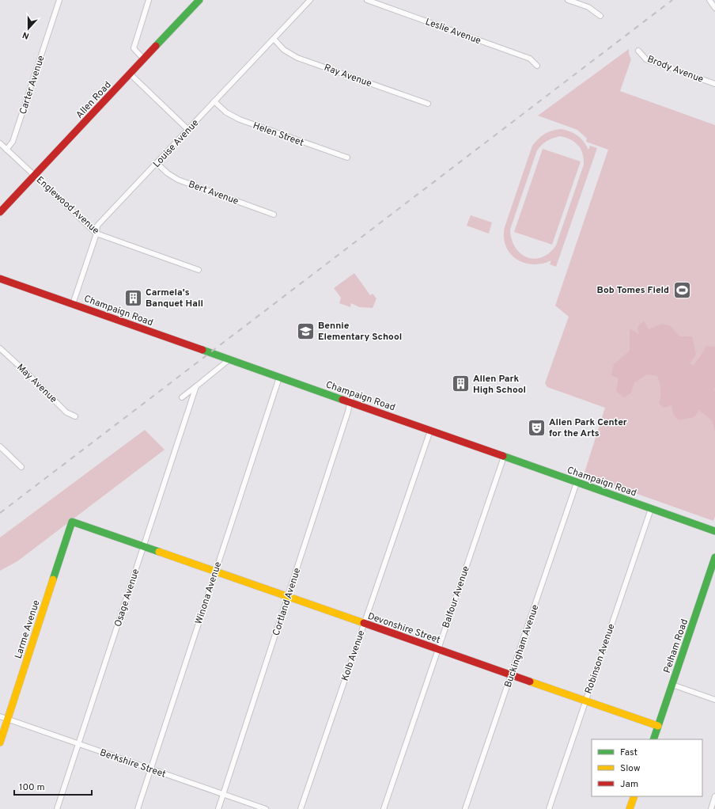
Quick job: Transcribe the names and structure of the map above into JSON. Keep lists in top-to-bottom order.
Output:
{
  "streets": {
    "street": [
      "Leslie Avenue",
      "Brody Avenue",
      "Ray Avenue",
      "Carter Avenue",
      "Allen Road",
      "Helen Street",
      "Louise Avenue",
      "Bert Avenue",
      "Englewood Avenue",
      "Champaign Road",
      "May Avenue",
      "Winona Avenue",
      "Balfour Avenue",
      "Osage Avenue",
      "Cortland Avenue",
      "Devonshire Street",
      "Larme Avenue",
      "Buckingham Avenue",
      "Pelham Road",
      "Kolb Avenue",
      "Robinson Avenue",
      "Berkshire Street"
    ]
  },
  "crossings": [
    ["Ray Avenue", "Louise Avenue"],
    ["Carter Avenue", "Englewood Avenue"],
    ["Allen Road", "Englewood Avenue"],
    ["Helen Street", "Louise Avenue"],
    ["Louise Avenue", "Bert Avenue"],
    ["Louise Avenue", "Englewood Avenue"],
    ["Louise Avenue", "Champaign Road"],
    ["Champaign Road", "Winona Avenue"],
    ["Champaign Road", "Balfour Avenue"],
    ["Champaign Road", "Cortland Avenue"],
    ["Champaign Road", "Buckingham Avenue"],
    ["Champaign Road", "Kolb Avenue"],
    ["Champaign Road", "Robinson Avenue"],
    ["Winona Avenue", "Devonshire Street"],
    ["Winona Avenue", "Berkshire Street"],
    ["Balfour Avenue", "Devonshire Street"],
    ["Osage Avenue", "Devonshire Street"],
    ["Osage Avenue", "Berkshire Street"],
    ["Cortland Avenue", "Devonshire Street"],
    ["Cortland Avenue", "Berkshire Street"],
    ["Devonshire Street", "Larme Avenue"],
    ["Devonshire Street", "Buckingham Avenue"],
    ["Devonshire Street", "Pelham Road"],
    ["Devonshire Street", "Kolb Avenue"],
    ["Devonshire Street", "Robinson Avenue"],
    ["Larme Avenue", "Berkshire Street"]
  ],
  "places": {
    "sports": ["Bob Tomes Field"],
    "building": ["Carmela's Banquet Hall", "Allen Park High School"],
    "school or university": ["Bennie Elementary School"],
    "theatre": ["Allen Park Center for the Arts"]
  },
  "legend": ["Fast", "Slow", "Jam"],
  "scale_bar": "100 m",
  "north": "bottom"
}
